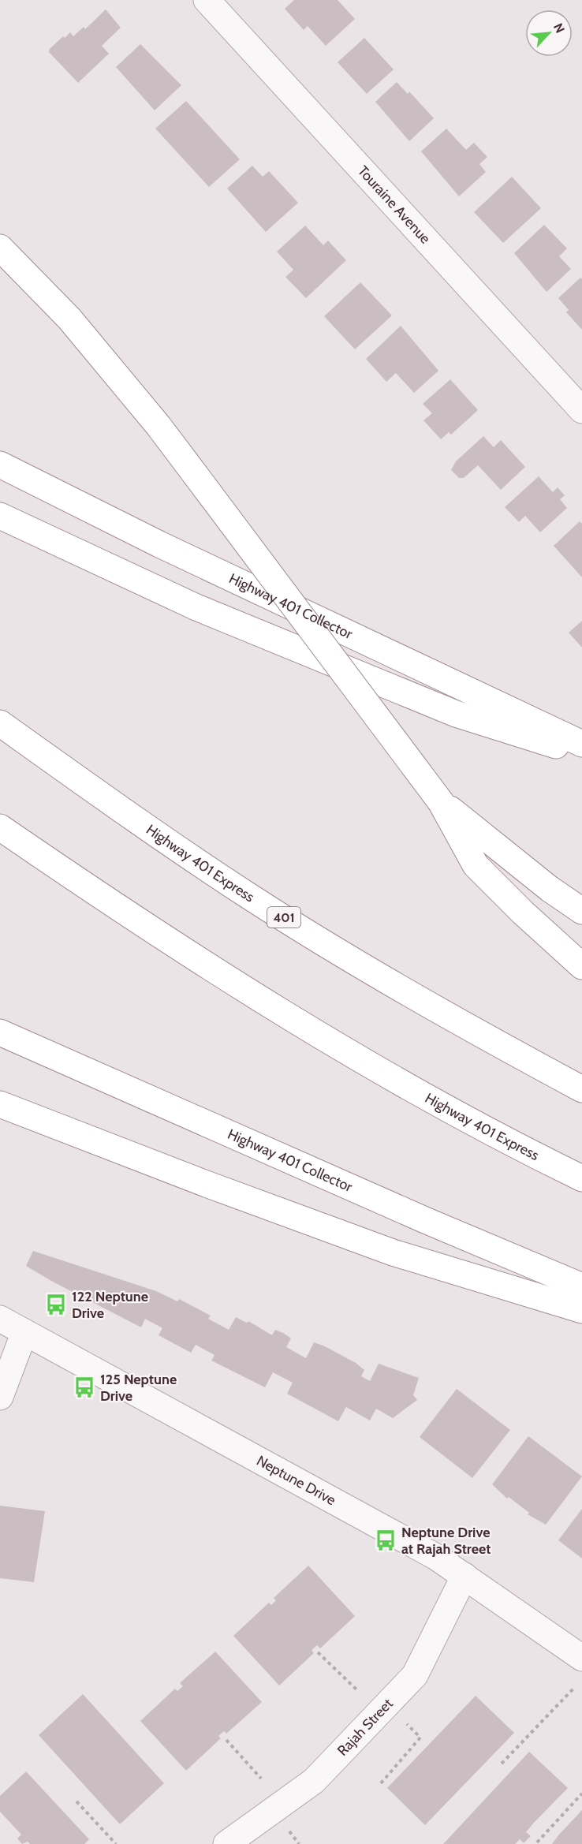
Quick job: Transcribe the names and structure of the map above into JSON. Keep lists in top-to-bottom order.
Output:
{
  "streets": {
    "highway": ["Highway 401 Collector", "Highway 401 Express", "401"],
    "street": ["Touraine Avenue", "Neptune Drive", "Rajah Street"]
  },
  "crossings": [
    ["Neptune Drive", "Rajah Street"]
  ],
  "places": {
    "bus stop": ["122 Neptune Drive", "125 Neptune Drive", "Neptune Drive at Rajah Street"]
  },
  "north": "top right"
}
